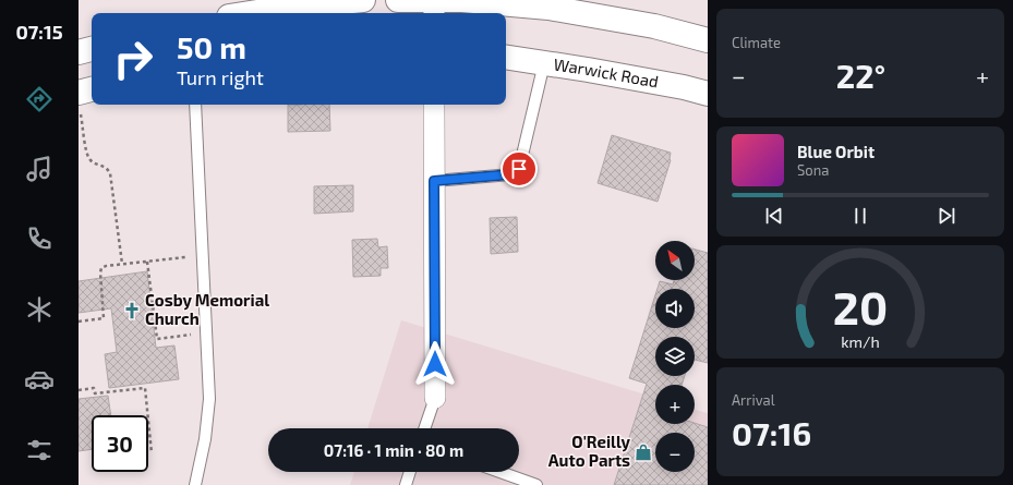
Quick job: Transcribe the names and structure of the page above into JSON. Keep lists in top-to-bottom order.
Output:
{
  "streets": {
    "main road": ["Warwick Road"]
  },
  "places": {
    "church": ["Cosby Memorial Church"],
    "shop": ["O'Reilly Auto Parts"]
  },
  "north": "top left",
  "page": {
    "tabs": "07:15",
    "tile": [
      "Climate",
      ["Arrival", "07:16"]
    ],
    "turn": ["50 m", "Turn right"],
    "heat": ["−", "22°", "+"],
    "song": ["Blue Orbit", "Sona"],
    "map_buttons": ["+", "−"],
    "limit": "30",
    "trip": "07:16 · 1 min · 80 m",
    "gauge": ["20", "km/h"]
  }
}
